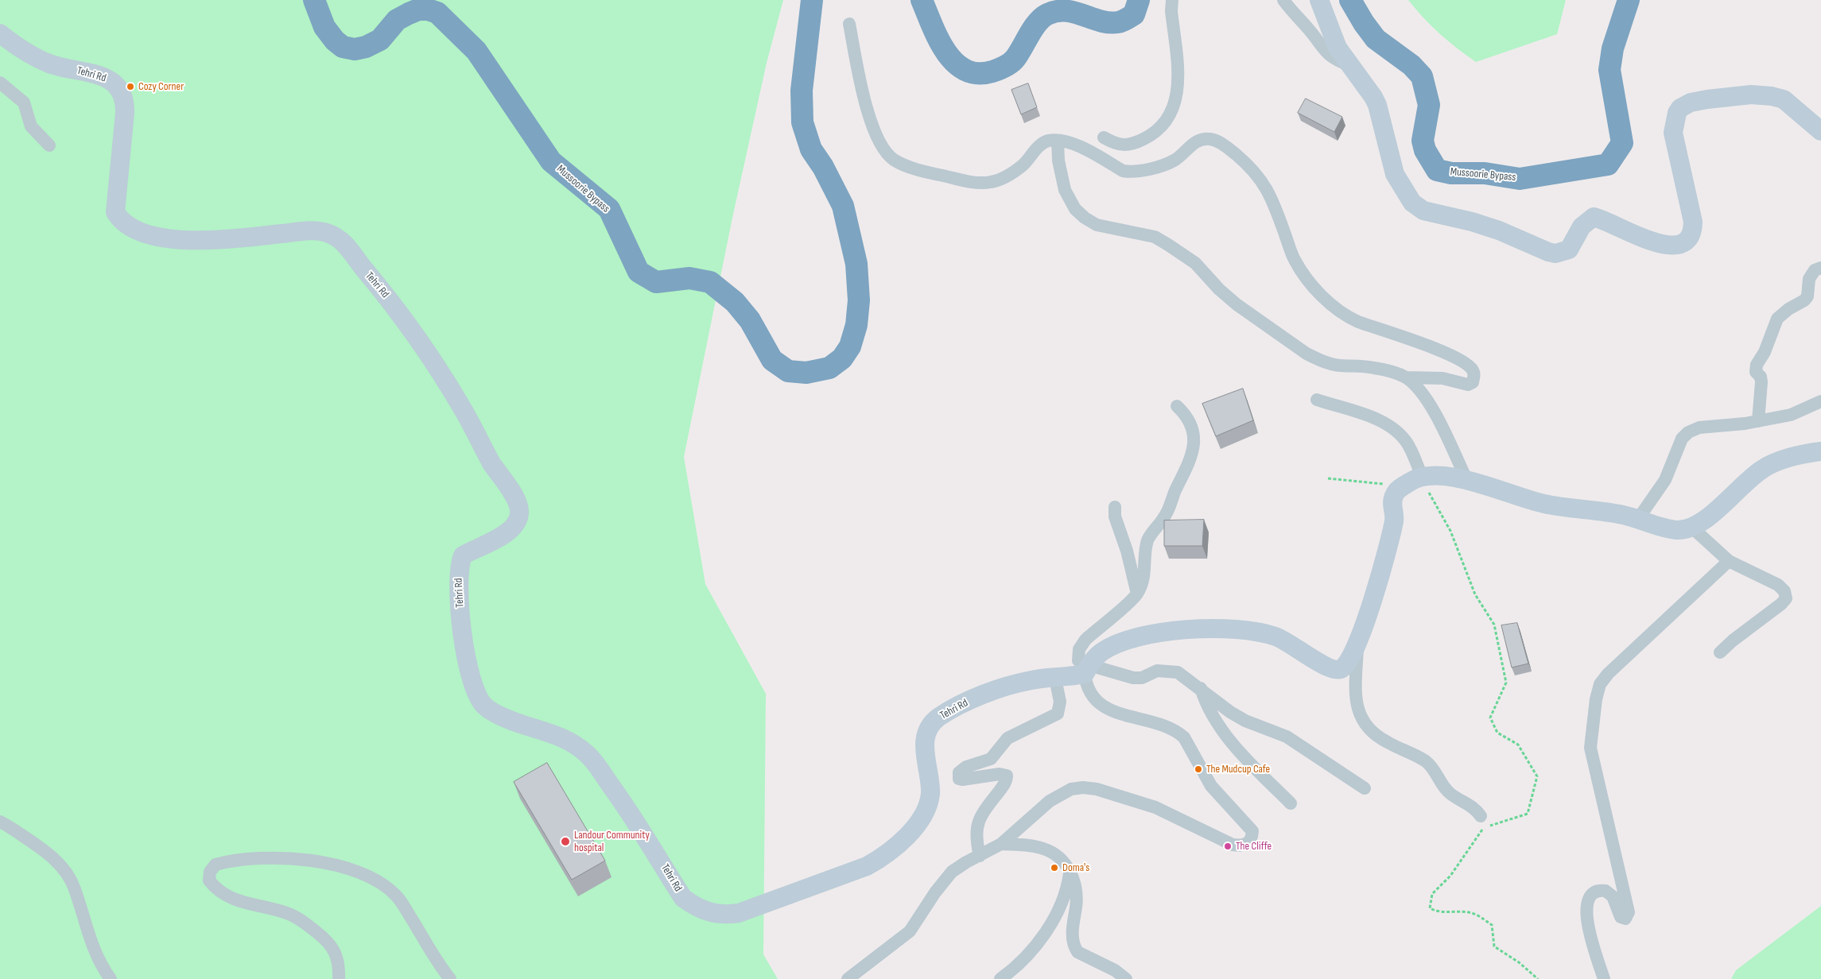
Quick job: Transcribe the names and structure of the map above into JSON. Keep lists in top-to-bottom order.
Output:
{
  "streets": {
    "highway": ["Mussoorie Bypass"],
    "street": ["Tehri Rd"]
  },
  "places": [
    "Cozy Corner",
    "The Mudcup Cafe",
    "Landour Community hospital",
    "The Cliffe",
    "Doma's"
  ]
}
